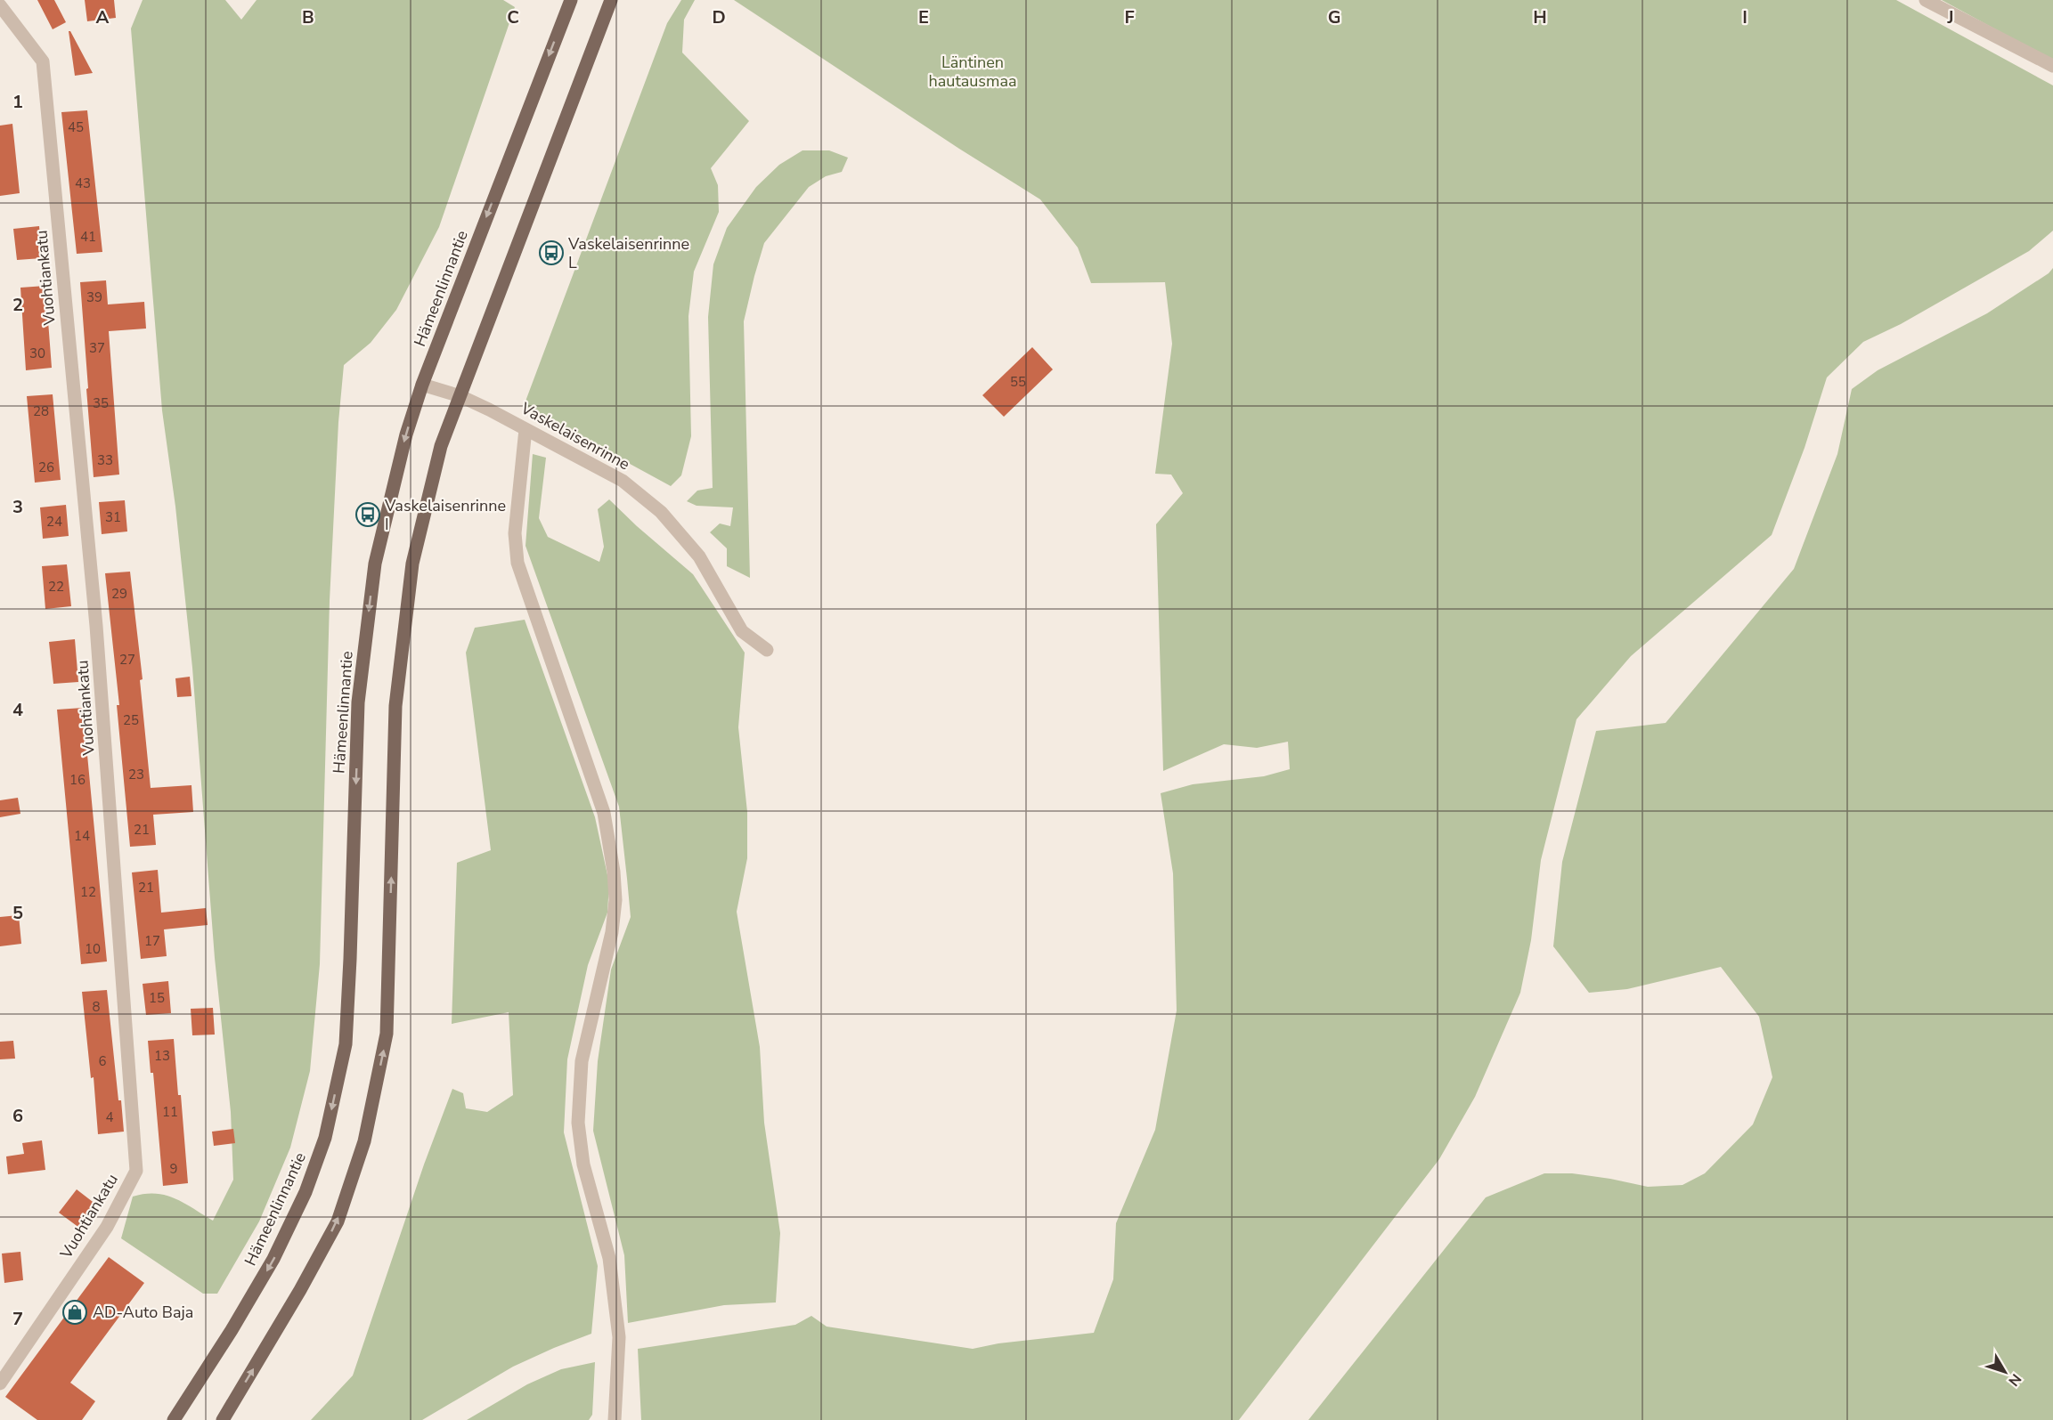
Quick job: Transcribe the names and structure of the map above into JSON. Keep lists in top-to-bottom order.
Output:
{
  "streets": {
    "main road": ["Hämeenlinnantie"],
    "street": ["Vuohtiankatu", "Vaskelaisenrinne"]
  },
  "crossings": [
    ["Hämeenlinnantie", "Vaskelaisenrinne"]
  ],
  "parks": ["Läntinen hautausmaa"],
  "places": {
    "bus stop": ["Vaskelaisenrinne L", "Vaskelaisenrinne I"],
    "shop": ["AD-Auto Baja"]
  },
  "house_numbers": [
    "45",
    "43",
    "41",
    "39",
    "37",
    "30",
    "55",
    "35",
    "28",
    "33",
    "26",
    "31",
    "24",
    "22",
    "29",
    "27",
    "25",
    "23",
    "16",
    "21",
    "14",
    "21",
    "12",
    "17",
    "10",
    "15",
    "8",
    "13",
    "6",
    "11",
    "4",
    "9"
  ],
  "north": "bottom right",
  "grid": {
    "columns": [
      "A",
      "B",
      "C",
      "D",
      "E",
      "F",
      "G",
      "H",
      "I",
      "J"
    ],
    "rows": [
      "1",
      "2",
      "3",
      "4",
      "5",
      "6",
      "7"
    ]
  }
}
